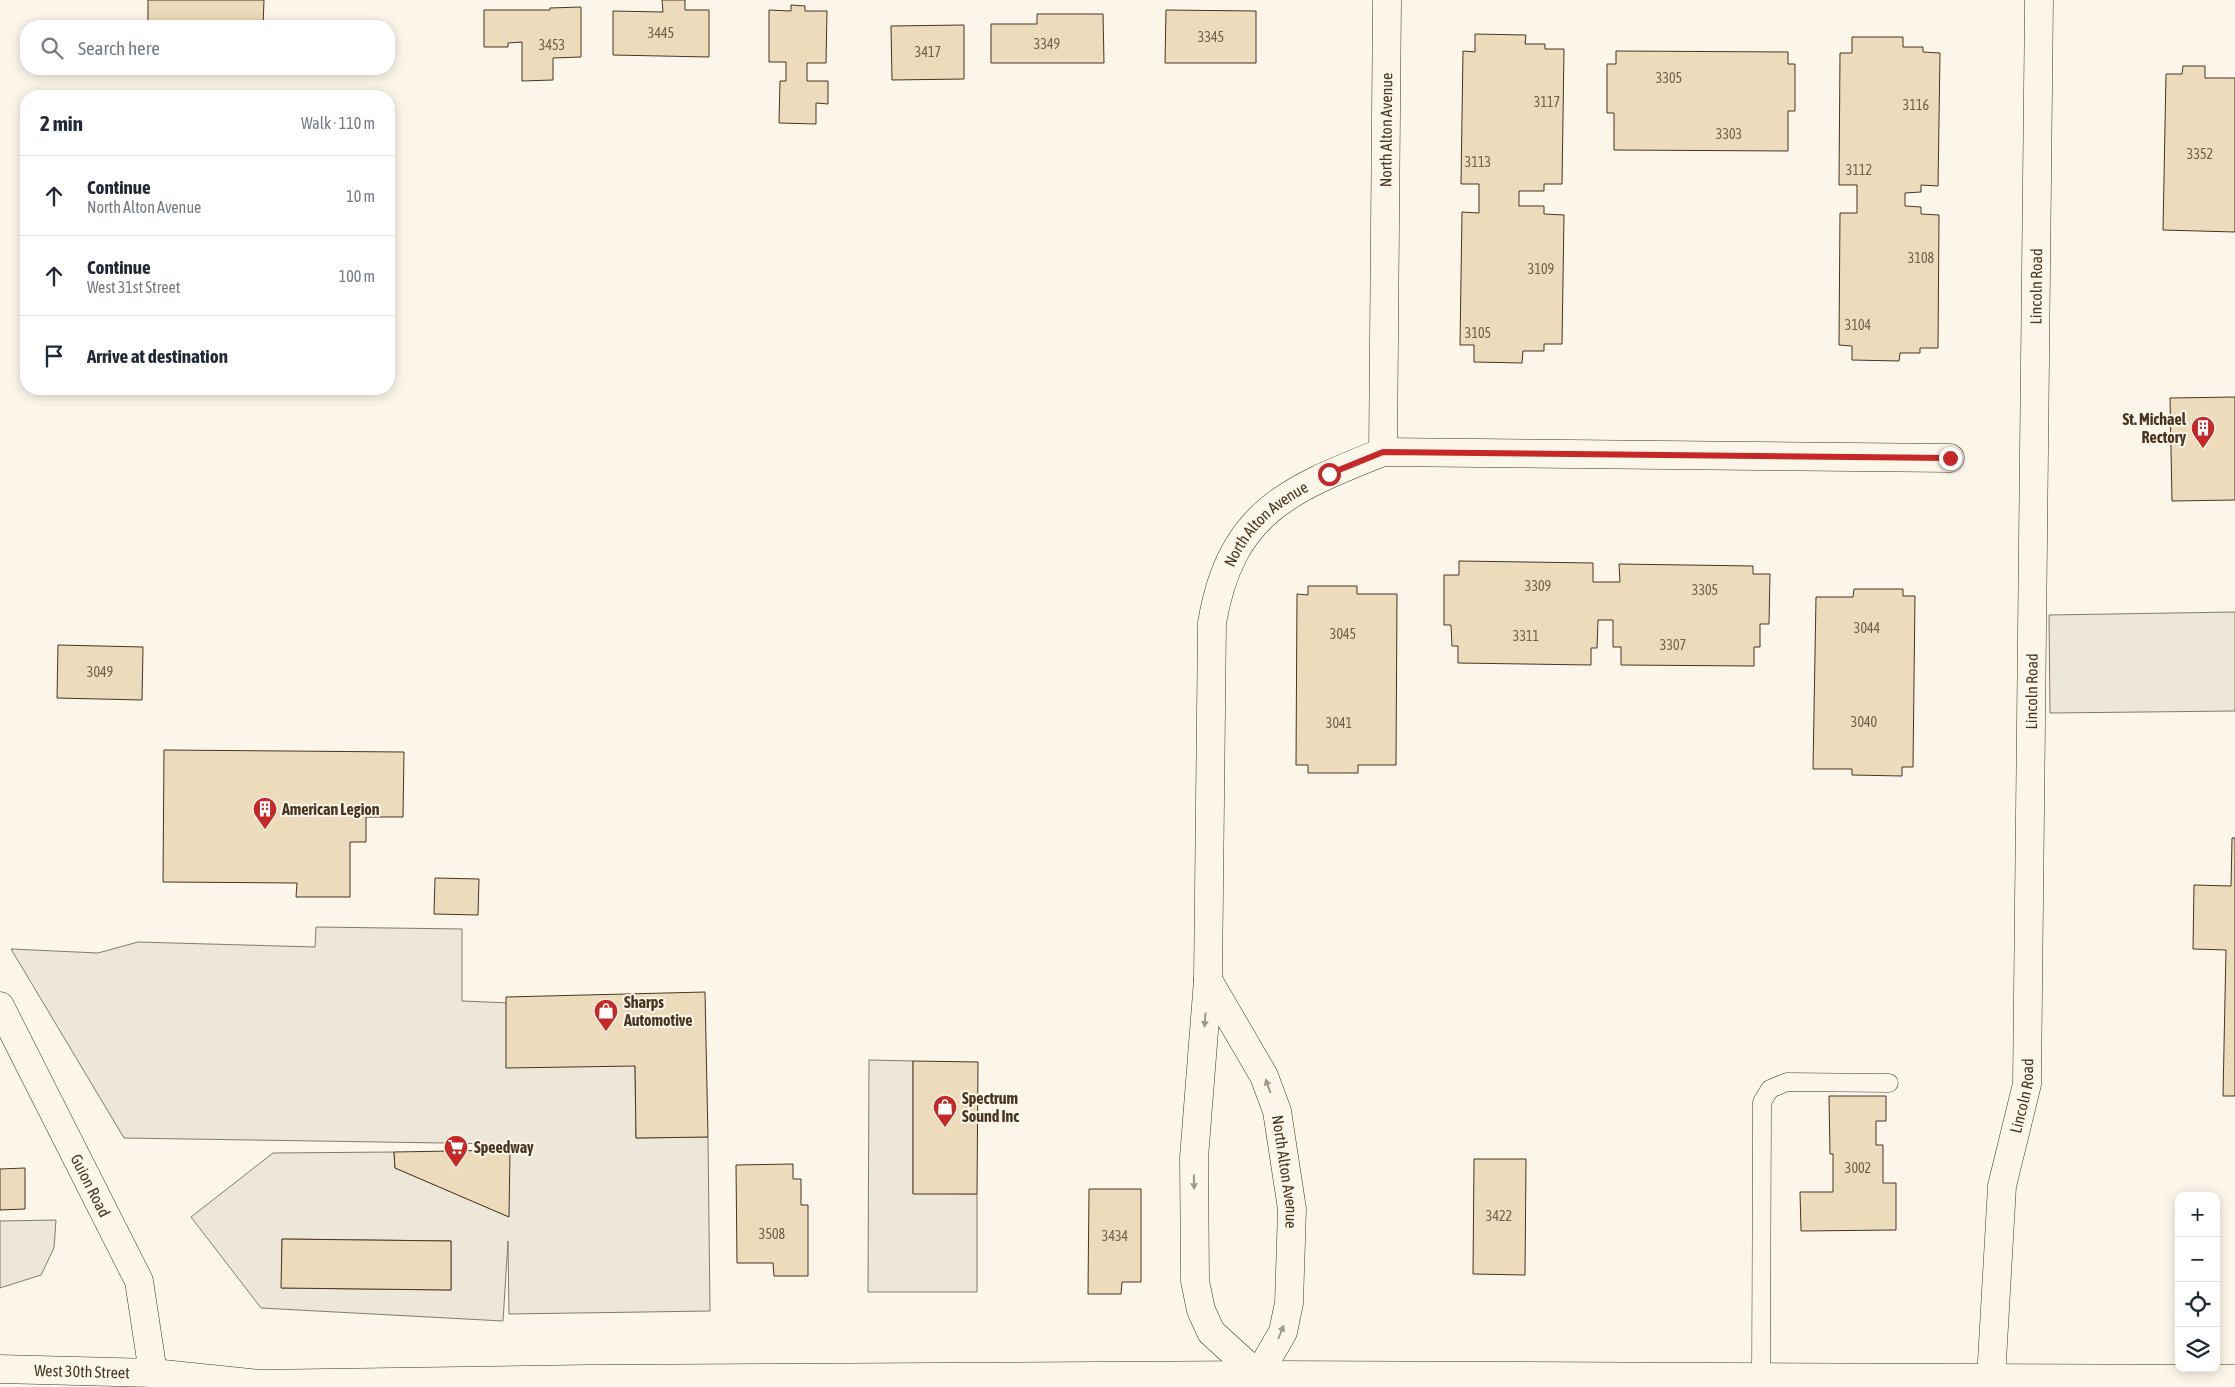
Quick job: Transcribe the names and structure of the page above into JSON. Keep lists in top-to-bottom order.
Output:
{
  "streets": {
    "street": [
      "North Alton Avenue",
      "Lincoln Road",
      "Guion Road",
      "West 30th Street"
    ]
  },
  "crossings": [
    ["North Alton Avenue", "West 30th Street"],
    ["Lincoln Road", "West 30th Street"],
    ["Guion Road", "West 30th Street"]
  ],
  "places": {
    "building": ["St. Michael Rectory", "American Legion"],
    "shop": ["Sharps Automotive", "Spectrum Sound Inc"],
    "supermarket": ["Speedway"]
  },
  "house_numbers": [
    "3445",
    "3345",
    "3349",
    "3453",
    "3417",
    "3305",
    "3117",
    "3116",
    "3303",
    "3352",
    "3113",
    "3112",
    "3108",
    "3109",
    "3104",
    "3105",
    "3309",
    "3305",
    "3044",
    "3045",
    "3311",
    "3307",
    "3049",
    "3040",
    "3041",
    "3002",
    "3422",
    "3508",
    "3434"
  ],
  "page": {
    "search": "Search here",
    "heading": ["2 min", "Walk · 110 m"],
    "list": [
      ["Continue", "North Alton Avenue", "10 m"],
      ["Continue", "West 31st Street", "100 m"],
      "Arrive at destination"
    ],
    "map_buttons": ["+", "−"]
  }
}
